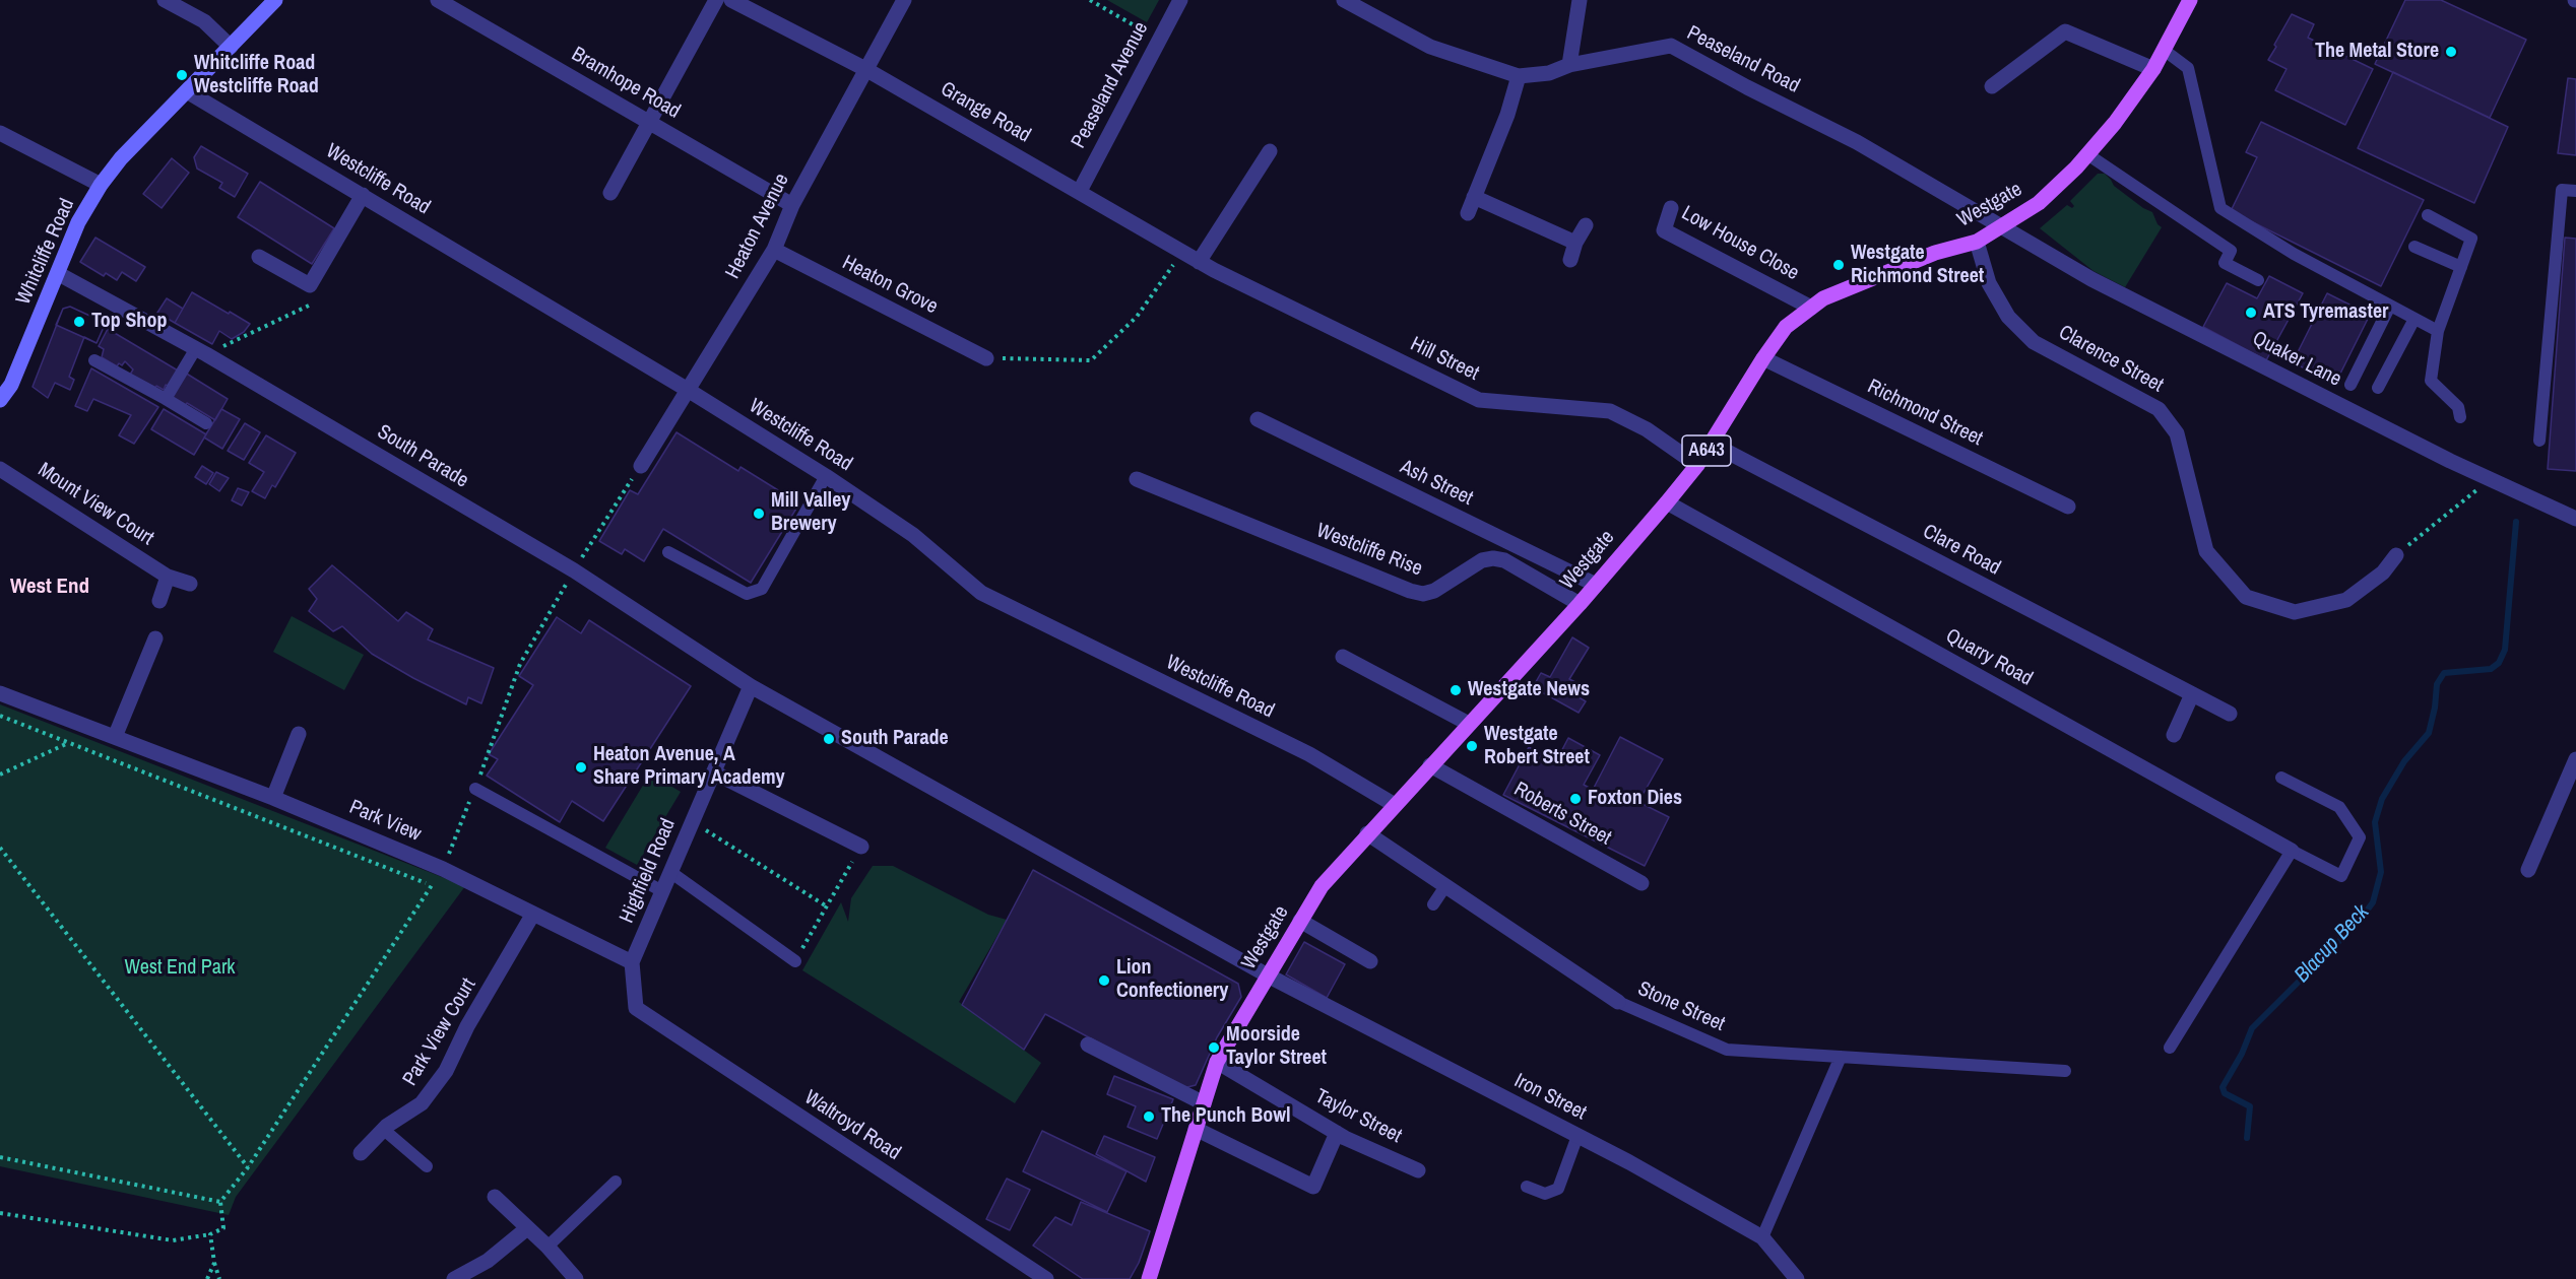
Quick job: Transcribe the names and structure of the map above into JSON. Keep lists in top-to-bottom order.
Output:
{
  "streets": {
    "main road": ["Westgate", "Whitcliffe Road", "A643"],
    "street": [
      "Peaseland Road",
      "Bramhope Road",
      "Peaseland Avenue",
      "Grange Road",
      "Westcliffe Road",
      "Heaton Avenue",
      "Low House Close",
      "Heaton Grove",
      "Hill Street",
      "Clarence Street",
      "Quaker Lane",
      "Richmond Street",
      "South Parade",
      "Ash Street",
      "Mount View Court",
      "Westcliffe Rise",
      "Clare Road",
      "Quarry Road",
      "Roberts Street",
      "Park View",
      "Highfield Road",
      "Stone Street",
      "Park View Court",
      "Iron Street",
      "Taylor Street",
      "Waltroyd Road"
    ]
  },
  "crossings": [
    ["Peaseland Road", "Westgate"],
    ["Peaseland Road", "Quaker Lane"],
    ["Bramhope Road", "Heaton Avenue"],
    ["Peaseland Avenue", "Grange Road"],
    ["Grange Road", "Heaton Avenue"],
    ["Grange Road", "Hill Street"],
    ["Westcliffe Road", "Westgate"],
    ["Westcliffe Road", "Heaton Avenue"],
    ["Westcliffe Road", "Whitcliffe Road"],
    ["Westgate", "Low House Close"],
    ["Westgate", "Hill Street"],
    ["Westgate", "Clarence Street"],
    ["Westgate", "Quaker Lane"],
    ["Westgate", "Richmond Street"],
    ["Westgate", "South Parade"],
    ["Westgate", "Ash Street"],
    ["Westgate", "Westcliffe Rise"],
    ["Westgate", "Clare Road"],
    ["Westgate", "Quarry Road"],
    ["Westgate", "Roberts Street"],
    ["Westgate", "Stone Street"],
    ["Westgate", "Iron Street"],
    ["Westgate", "Taylor Street"],
    ["Heaton Avenue", "Heaton Grove"],
    ["Whitcliffe Road", "South Parade"],
    ["South Parade", "Highfield Road"],
    ["South Parade", "Iron Street"],
    ["Park View", "Highfield Road"],
    ["Park View", "Park View Court"],
    ["Highfield Road", "Waltroyd Road"]
  ],
  "districts": ["West End"],
  "water": ["Blacup Beck"],
  "parks": ["West End Park"],
  "places": [
    "The Metal Store",
    "Whitcliffe Road Westcliffe Road",
    "Westgate Richmond Street",
    "ATS Tyremaster",
    "Top Shop",
    "Mill Valley Brewery",
    "Westgate News",
    "South Parade",
    "Westgate Robert Street",
    "Heaton Avenue, A Share Primary Academy",
    "Foxton Dies",
    "Lion Confectionery",
    "Moorside Taylor Street",
    "The Punch Bowl"
  ]
}
